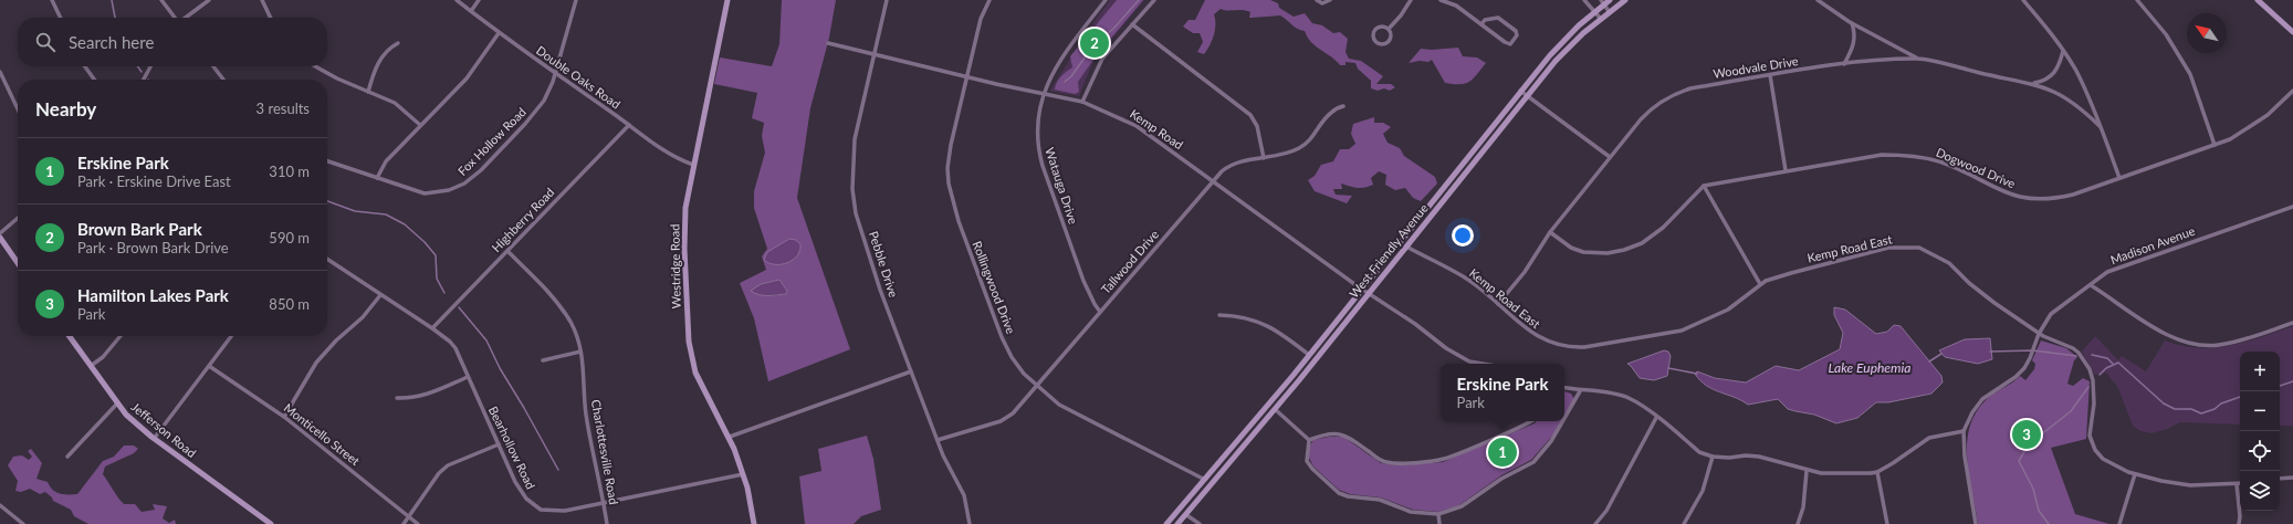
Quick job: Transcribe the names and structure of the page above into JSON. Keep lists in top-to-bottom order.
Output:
{
  "streets": {
    "main road": ["West Friendly Avenue", "Westridge Road", "Jefferson Road"],
    "street": [
      "Woodvale Drive",
      "Double Oaks Road",
      "Kemp Road",
      "Fox Hollow Road",
      "Dogwood Drive",
      "Watauga Drive",
      "Highberry Road",
      "Madison Avenue",
      "Kemp Road East",
      "Tallwood Drive",
      "Pebble Drive",
      "Rollingwood Drive",
      "Monticello Street",
      "Bearhollow Road",
      "Charlottesville Road"
    ]
  },
  "crossings": [
    ["Woodvale Drive", "Kemp Road East"],
    ["Double Oaks Road", "Fox Hollow Road"],
    ["Double Oaks Road", "Highberry Road"],
    ["Double Oaks Road", "Westridge Road"],
    ["Kemp Road", "Watauga Drive"],
    ["Kemp Road", "West Friendly Avenue"],
    ["Kemp Road", "Tallwood Drive"],
    ["Kemp Road", "Pebble Drive"],
    ["Kemp Road", "Rollingwood Drive"],
    ["Watauga Drive", "Tallwood Drive"],
    ["Highberry Road", "Bearhollow Road"],
    ["Highberry Road", "Charlottesville Road"],
    ["Madison Avenue", "Kemp Road East"],
    ["Kemp Road East", "West Friendly Avenue"],
    ["West Friendly Avenue", "Rollingwood Drive"],
    ["Tallwood Drive", "Pebble Drive"],
    ["Tallwood Drive", "Rollingwood Drive"],
    ["Westridge Road", "Bearhollow Road"],
    ["Bearhollow Road", "Charlottesville Road"]
  ],
  "water": ["Lake Euphemia"],
  "north": "top left",
  "page": {
    "search": "Search here",
    "pins": ["2", "3", "1"],
    "heading": ["Nearby", "3 results"],
    "list": [
      {
        "mark": "1",
        "name": "Erskine Park",
        "note": "Park · Erskine Drive East",
        "value": "310 m"
      },
      {
        "mark": "2",
        "name": "Brown Bark Park",
        "note": "Park · Brown Bark Drive",
        "value": "590 m"
      },
      {
        "mark": "3",
        "name": "Hamilton Lakes Park",
        "note": "Park",
        "value": "850 m"
      }
    ],
    "map_buttons": ["+", "−"],
    "popup": ["Erskine Park", "Park"]
  }
}
